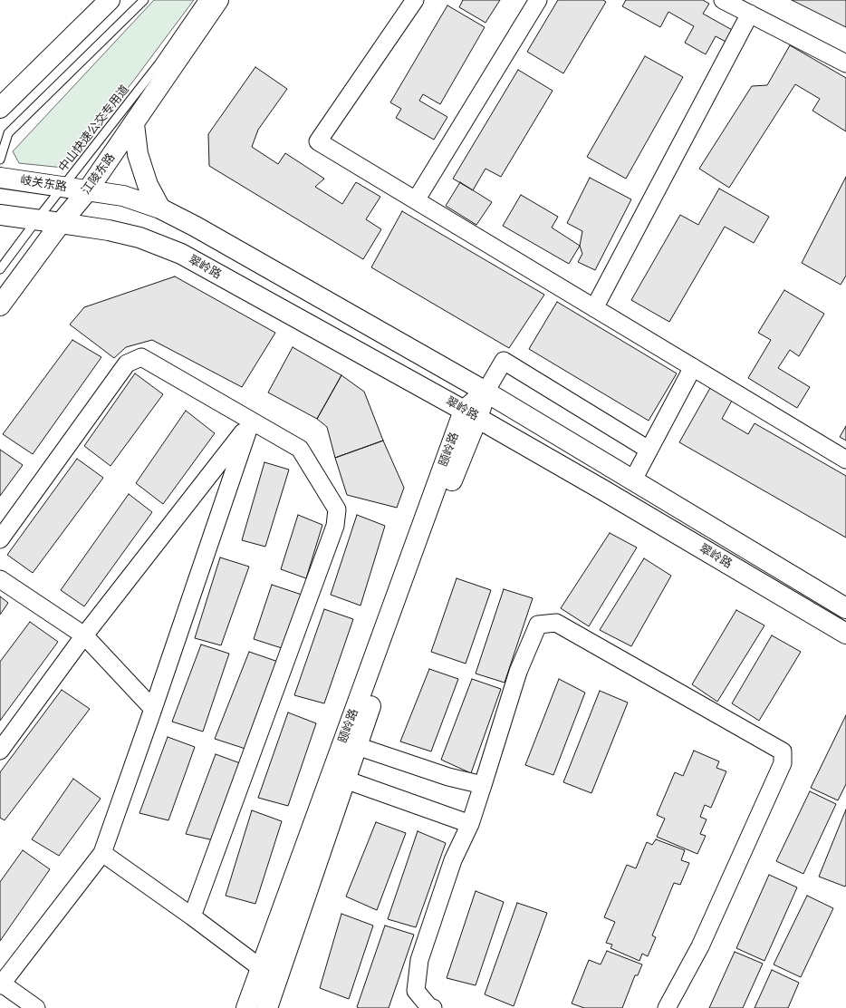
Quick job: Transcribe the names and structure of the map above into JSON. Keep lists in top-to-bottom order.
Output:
{
  "streets": {
    "main road": [
      "江陵东路",
      "岐关东路",
      "翠岭路",
      "颐岭路"
    ],
    "lane": ["中山快速公交专用道"]
  },
  "crossings": [
    ["中山快速公交专用道", "岐关东路"],
    ["中山快速公交专用道", "翠岭路"],
    ["江陵东路", "岐关东路"],
    ["江陵东路", "翠岭路"],
    ["岐关东路", "翠岭路"],
    ["翠岭路", "颐岭路"]
  ]
}
